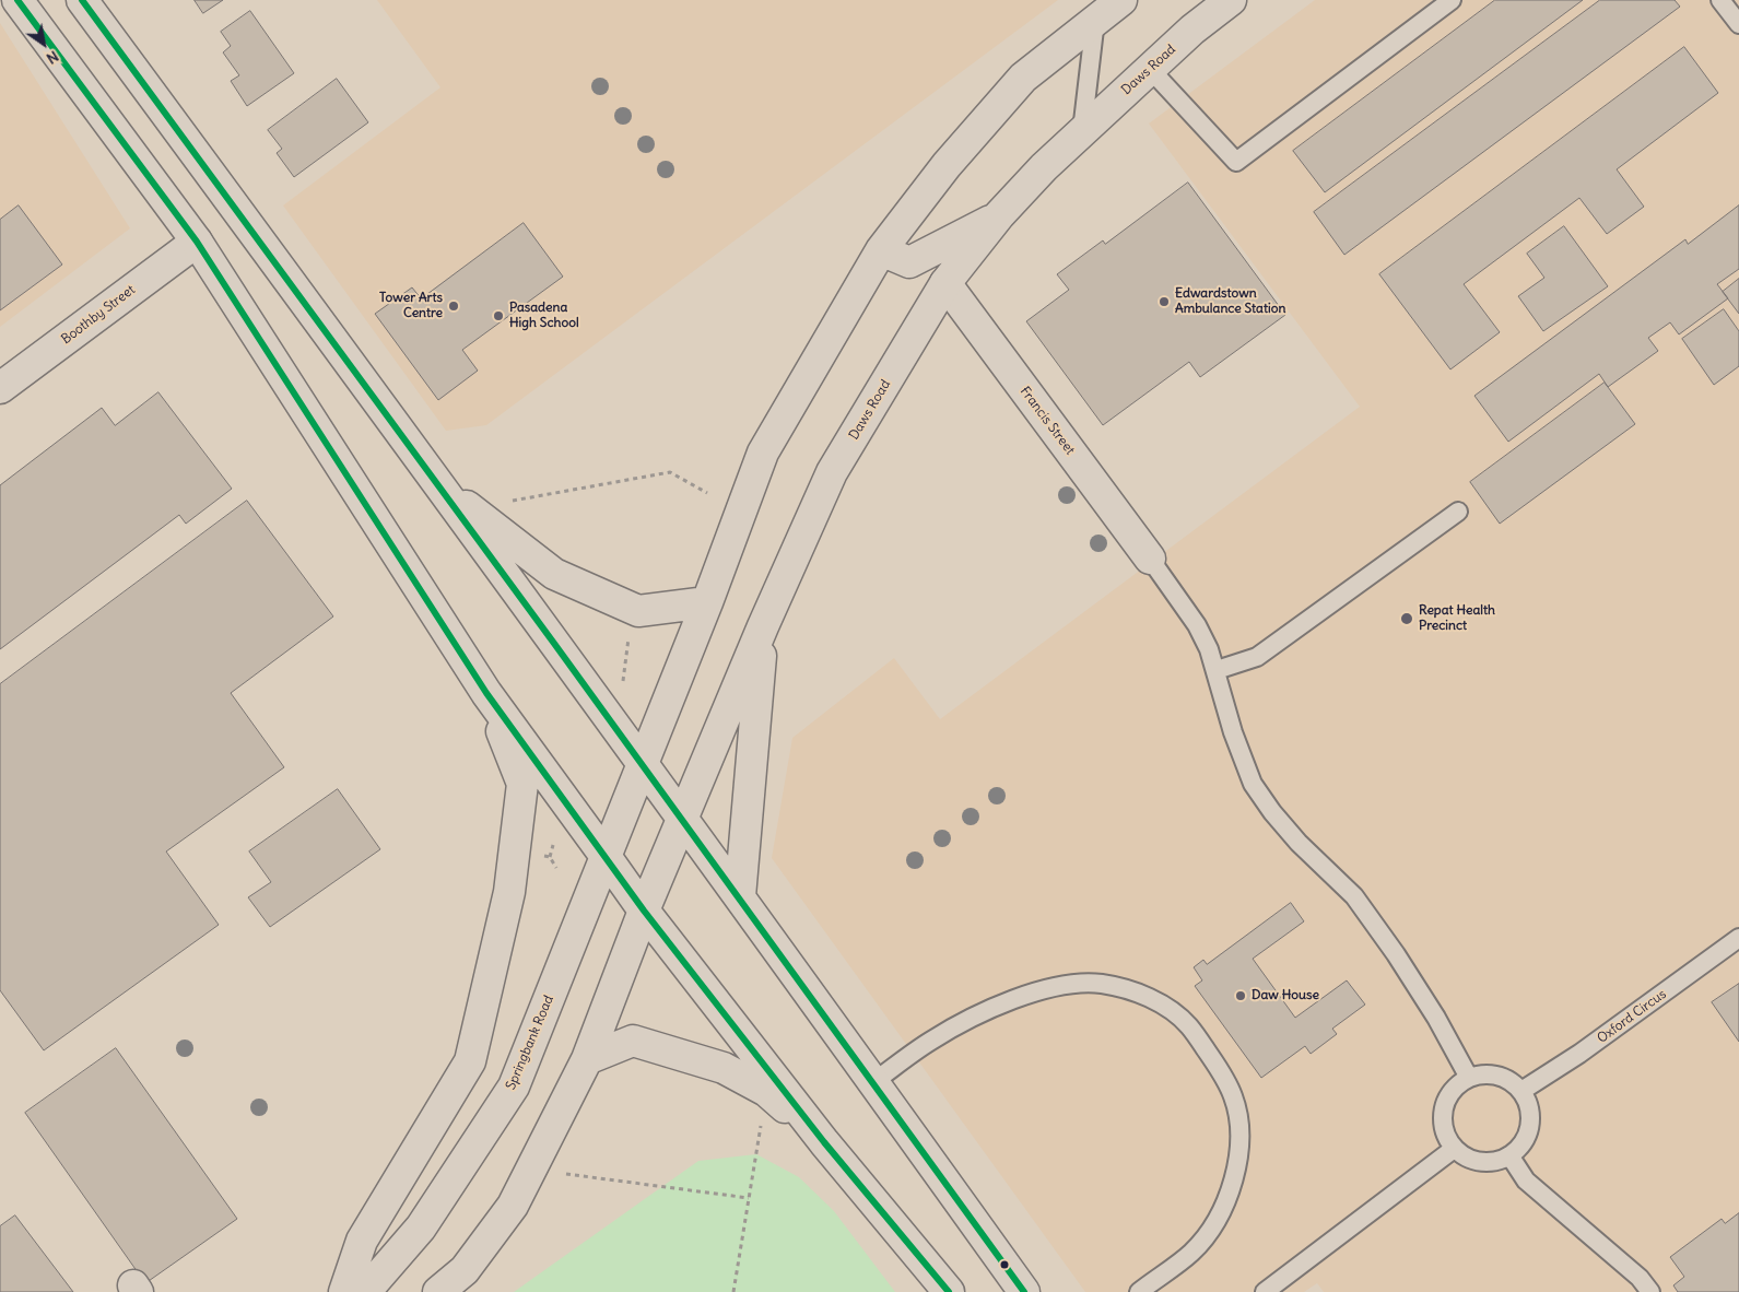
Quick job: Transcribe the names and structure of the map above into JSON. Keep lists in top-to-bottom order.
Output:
{
  "streets": {
    "main road": [
      "Daws Road",
      "Boothby Street",
      "Francis Street",
      "Springbank Road"
    ],
    "lane": ["Oxford Circus"]
  },
  "crossings": [
    ["Daws Road", "Francis Street"]
  ],
  "places": [
    "Edwardstown Ambulance Station",
    "Tower Arts Centre",
    "Pasadena High School",
    "Repat Health Precinct",
    "Daw House"
  ],
  "north": "bottom right"
}
